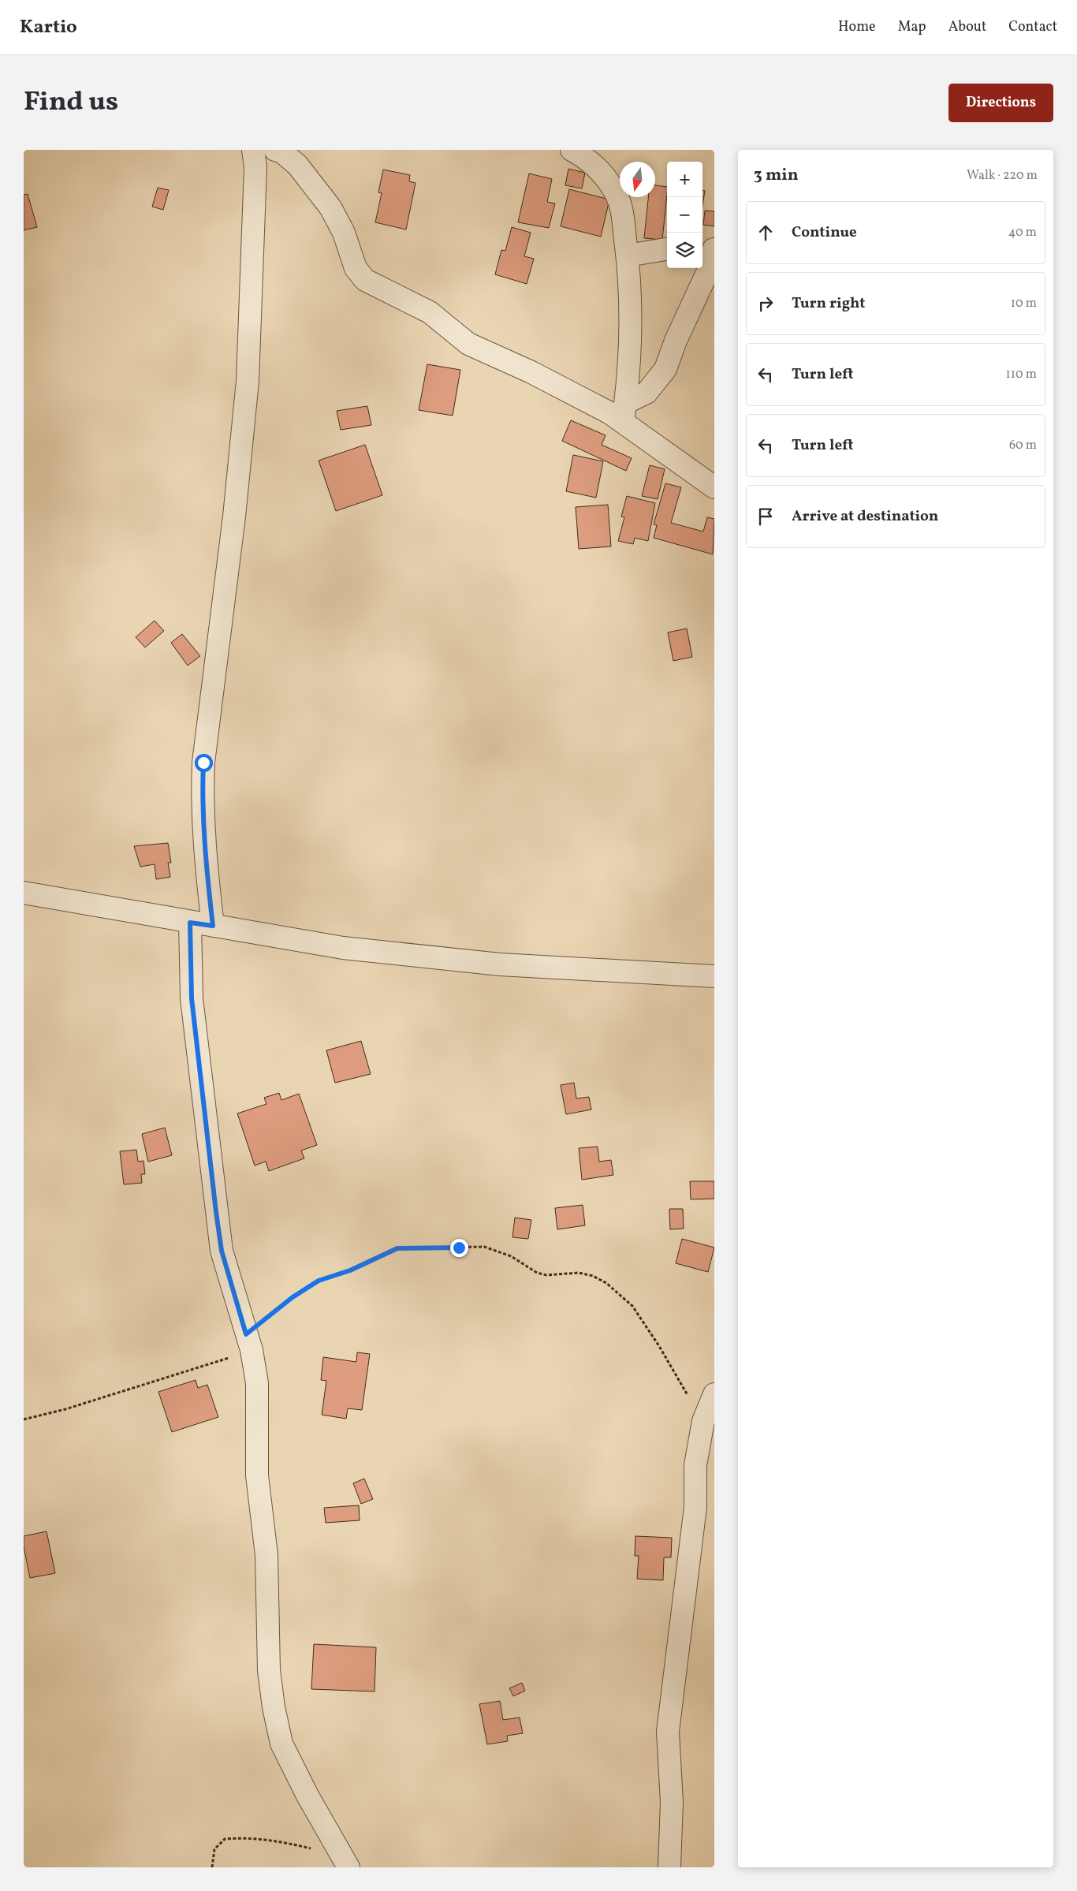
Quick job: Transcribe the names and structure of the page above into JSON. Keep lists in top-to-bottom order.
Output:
{
  "north": "bottom",
  "page": {
    "header": "Kartio",
    "nav": [
      "Home",
      "Map",
      "About",
      "Contact"
    ],
    "title": "Find us",
    "buttons": "Directions",
    "heading": ["3 min", "Walk · 220 m"],
    "map_buttons": ["+", "−"],
    "list": [
      ["Continue", "40 m"],
      ["Turn right", "10 m"],
      ["Turn left", "110 m"],
      ["Turn left", "60 m"],
      "Arrive at destination"
    ]
  }
}
